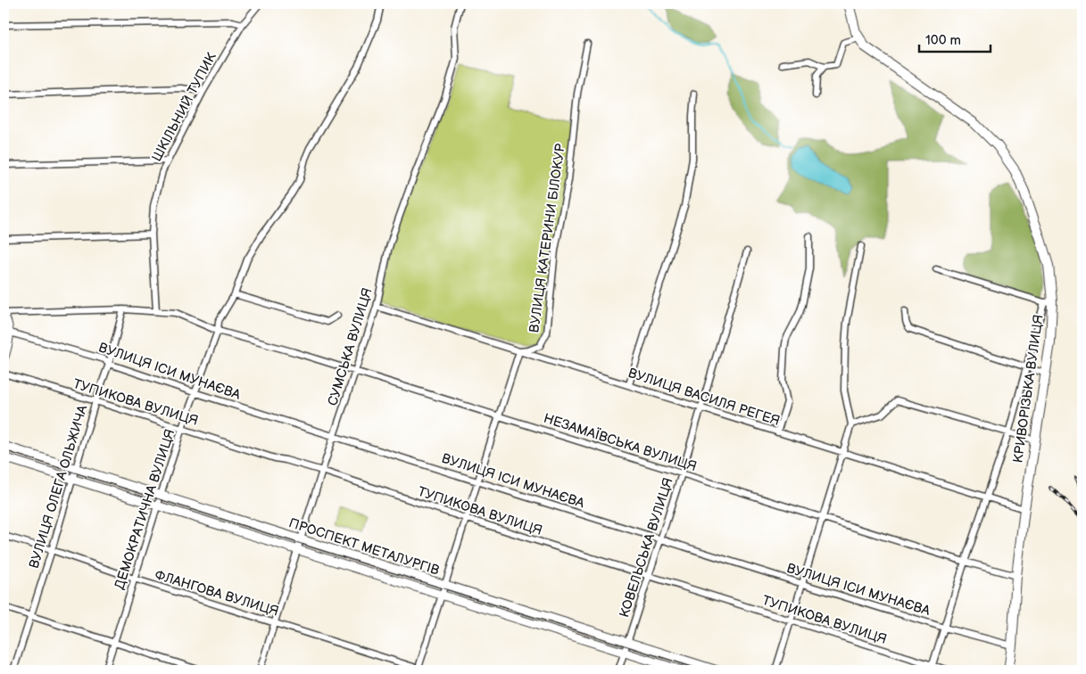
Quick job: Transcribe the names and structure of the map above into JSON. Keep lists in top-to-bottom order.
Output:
{
  "streets": {
    "main road": ["КРИВОРІЗЬКА ВУЛИЦЯ", "ПРОСПЕКТ МЕТАЛУРГІВ"],
    "street": [
      "ШКІЛЬНИЙ ТУПИК",
      "ВУЛИЦЯ КАТЕРИНИ БІЛОКУР",
      "СУМСЬКА ВУЛИЦЯ",
      "ВУЛИЦЯ ІСИ МУНАЄВА",
      "ВУЛИЦЯ ВАСИЛЯ РЕГЕЯ",
      "ТУПИКОВА ВУЛИЦЯ",
      "НЕЗАМАЇВСЬКА ВУЛИЦЯ",
      "ВУЛИЦЯ ОЛЕГА ОЛЬЖИЧА",
      "ДЕМОКРАТИЧНА ВУЛИЦЯ",
      "КОВЕЛЬСЬКА ВУЛИЦЯ",
      "ФЛАНГОВА ВУЛИЦЯ"
    ]
  },
  "crossings": [
    ["ШКІЛЬНИЙ ТУПИК", "НЕЗАМАЇВСЬКА ВУЛИЦЯ"],
    ["ВУЛИЦЯ КАТЕРИНИ БІЛОКУР", "ВУЛИЦЯ ВАСИЛЯ РЕГЕЯ"],
    ["СУМСЬКА ВУЛИЦЯ", "ВУЛИЦЯ ІСИ МУНАЄВА"],
    ["СУМСЬКА ВУЛИЦЯ", "ВУЛИЦЯ ВАСИЛЯ РЕГЕЯ"],
    ["СУМСЬКА ВУЛИЦЯ", "ТУПИКОВА ВУЛИЦЯ"],
    ["СУМСЬКА ВУЛИЦЯ", "НЕЗАМАЇВСЬКА ВУЛИЦЯ"],
    ["СУМСЬКА ВУЛИЦЯ", "ПРОСПЕКТ МЕТАЛУРГІВ"],
    ["СУМСЬКА ВУЛИЦЯ", "ФЛАНГОВА ВУЛИЦЯ"],
    ["ВУЛИЦЯ ІСИ МУНАЄВА", "КРИВОРІЗЬКА ВУЛИЦЯ"],
    ["ВУЛИЦЯ ІСИ МУНАЄВА", "ВУЛИЦЯ ОЛЕГА ОЛЬЖИЧА"],
    ["ВУЛИЦЯ ІСИ МУНАЄВА", "ДЕМОКРАТИЧНА ВУЛИЦЯ"],
    ["ВУЛИЦЯ ІСИ МУНАЄВА", "КОВЕЛЬСЬКА ВУЛИЦЯ"],
    ["КРИВОРІЗЬКА ВУЛИЦЯ", "ВУЛИЦЯ ВАСИЛЯ РЕГЕЯ"],
    ["КРИВОРІЗЬКА ВУЛИЦЯ", "НЕЗАМАЇВСЬКА ВУЛИЦЯ"],
    ["ВУЛИЦЯ ВАСИЛЯ РЕГЕЯ", "КОВЕЛЬСЬКА ВУЛИЦЯ"],
    ["ТУПИКОВА ВУЛИЦЯ", "ВУЛИЦЯ ОЛЕГА ОЛЬЖИЧА"],
    ["ТУПИКОВА ВУЛИЦЯ", "ДЕМОКРАТИЧНА ВУЛИЦЯ"],
    ["ТУПИКОВА ВУЛИЦЯ", "КОВЕЛЬСЬКА ВУЛИЦЯ"],
    ["НЕЗАМАЇВСЬКА ВУЛИЦЯ", "ВУЛИЦЯ ОЛЕГА ОЛЬЖИЧА"],
    ["НЕЗАМАЇВСЬКА ВУЛИЦЯ", "ДЕМОКРАТИЧНА ВУЛИЦЯ"],
    ["НЕЗАМАЇВСЬКА ВУЛИЦЯ", "КОВЕЛЬСЬКА ВУЛИЦЯ"],
    ["ВУЛИЦЯ ОЛЕГА ОЛЬЖИЧА", "ПРОСПЕКТ МЕТАЛУРГІВ"],
    ["ВУЛИЦЯ ОЛЕГА ОЛЬЖИЧА", "ФЛАНГОВА ВУЛИЦЯ"],
    ["ДЕМОКРАТИЧНА ВУЛИЦЯ", "ПРОСПЕКТ МЕТАЛУРГІВ"],
    ["ДЕМОКРАТИЧНА ВУЛИЦЯ", "ФЛАНГОВА ВУЛИЦЯ"],
    ["ПРОСПЕКТ МЕТАЛУРГІВ", "КОВЕЛЬСЬКА ВУЛИЦЯ"]
  ],
  "scale_bar": "100 m"
}
